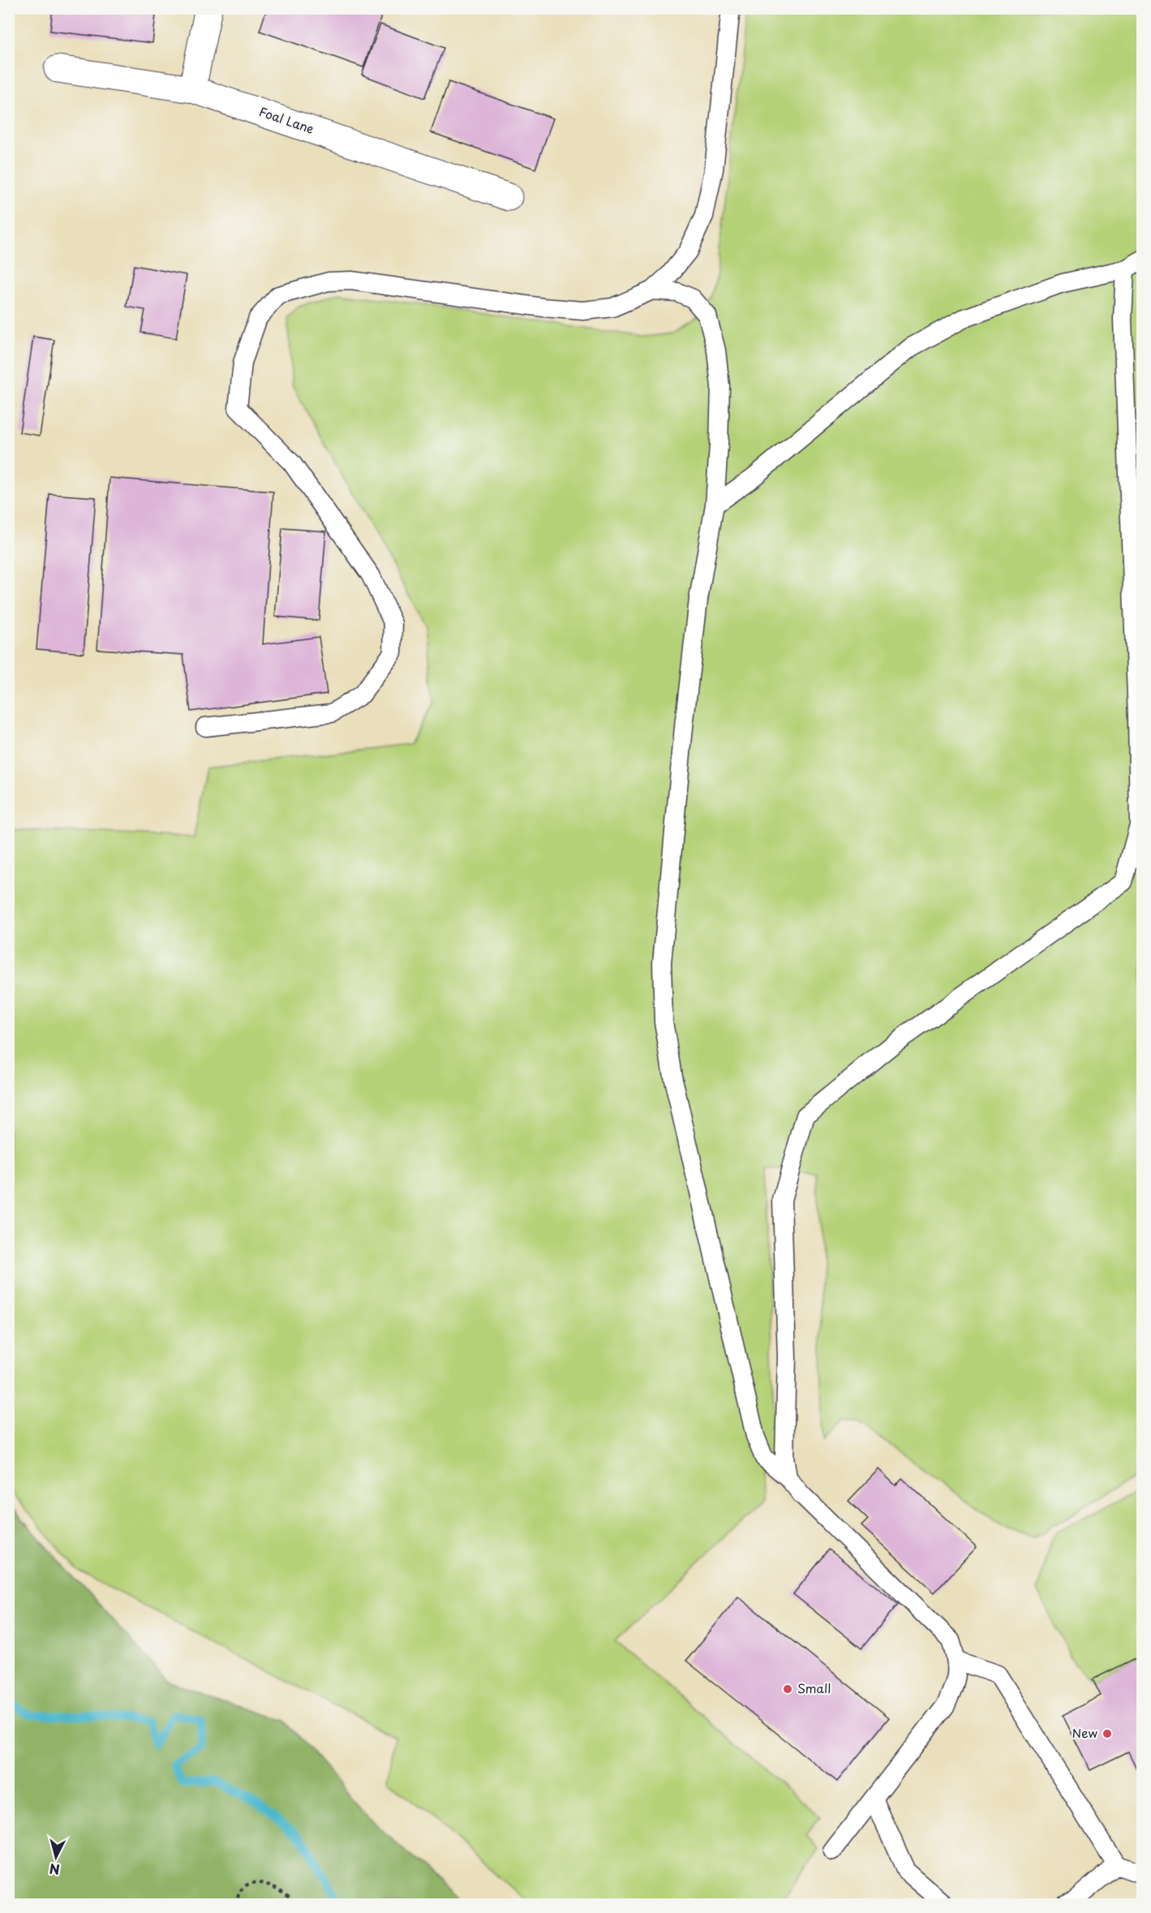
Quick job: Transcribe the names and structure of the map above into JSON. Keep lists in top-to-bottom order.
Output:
{
  "streets": {
    "street": ["Foal Lane"]
  },
  "places": ["Small", "New"],
  "north": "bottom"
}
